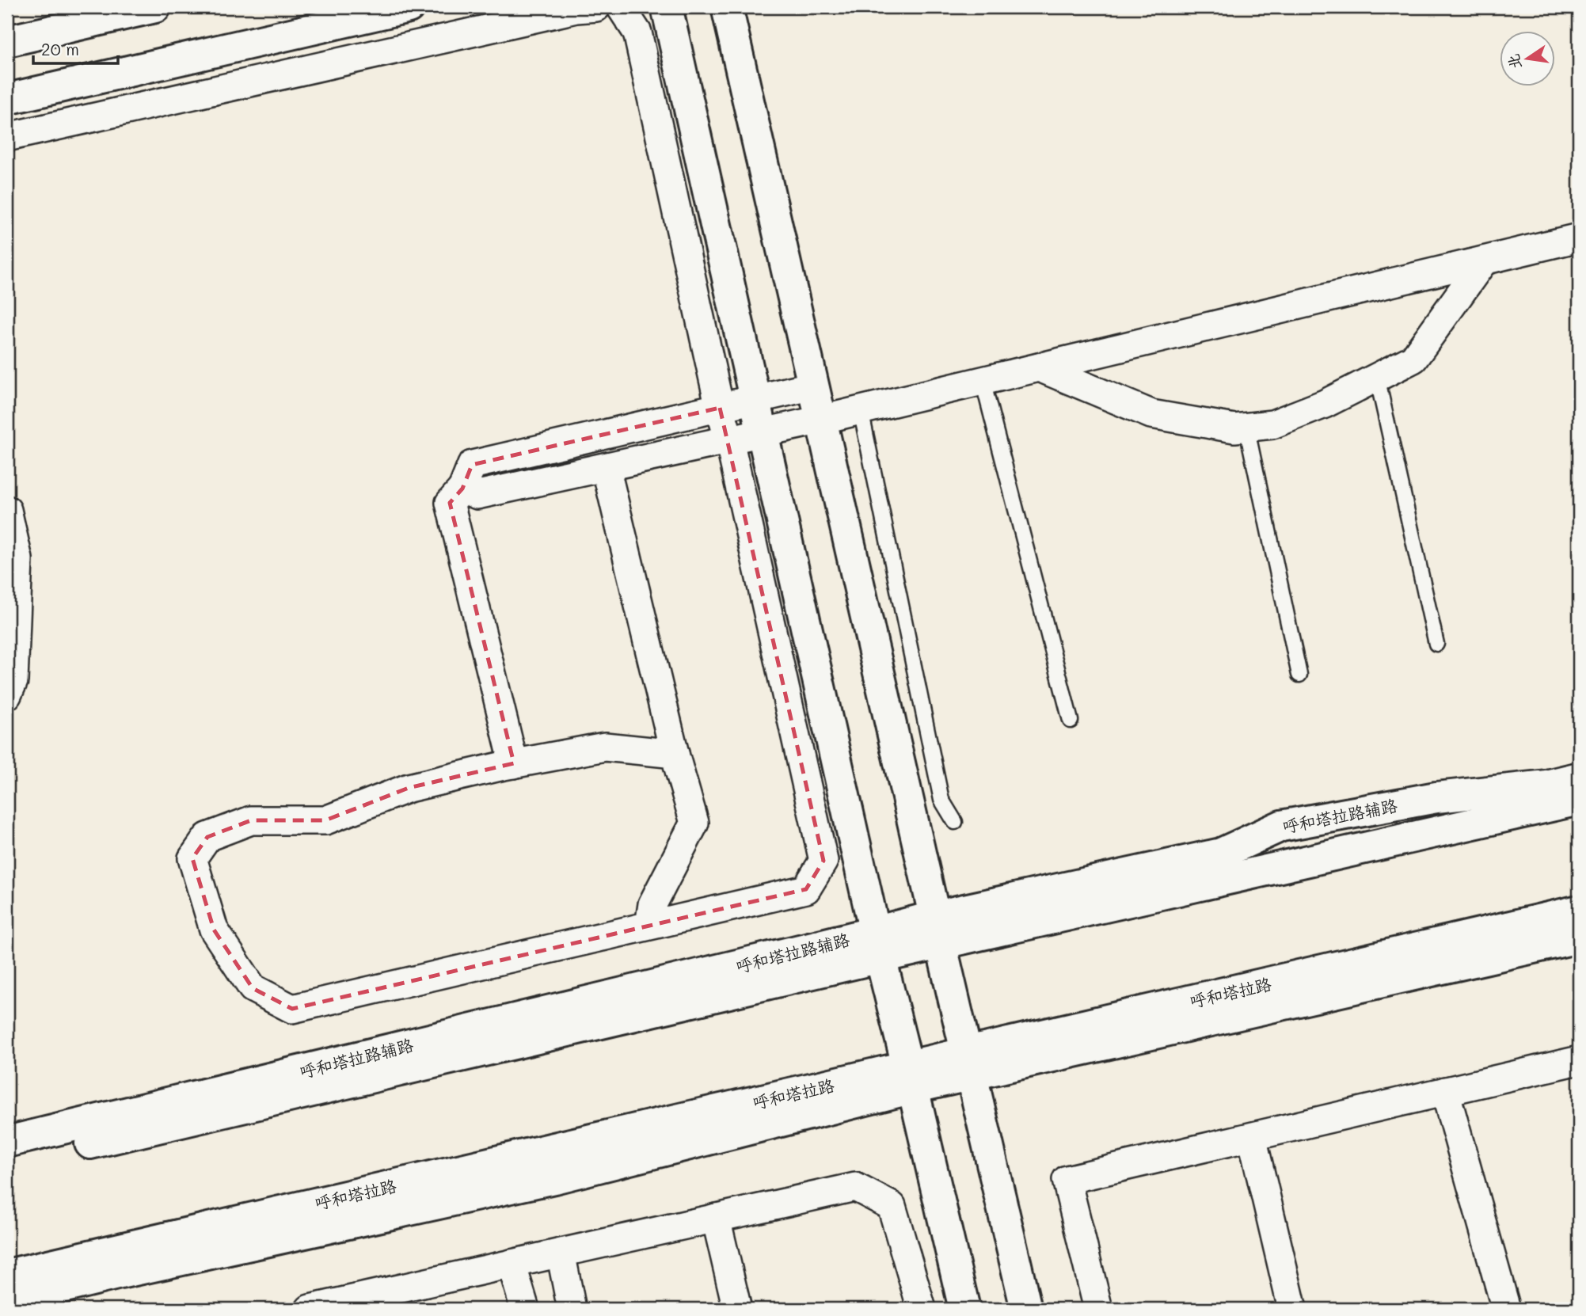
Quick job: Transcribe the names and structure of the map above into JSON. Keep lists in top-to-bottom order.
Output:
{
  "streets": {
    "street": ["呼和塔拉路辅路", "呼和塔拉路"]
  },
  "scale_bar": "20 m",
  "north": "left"
}
